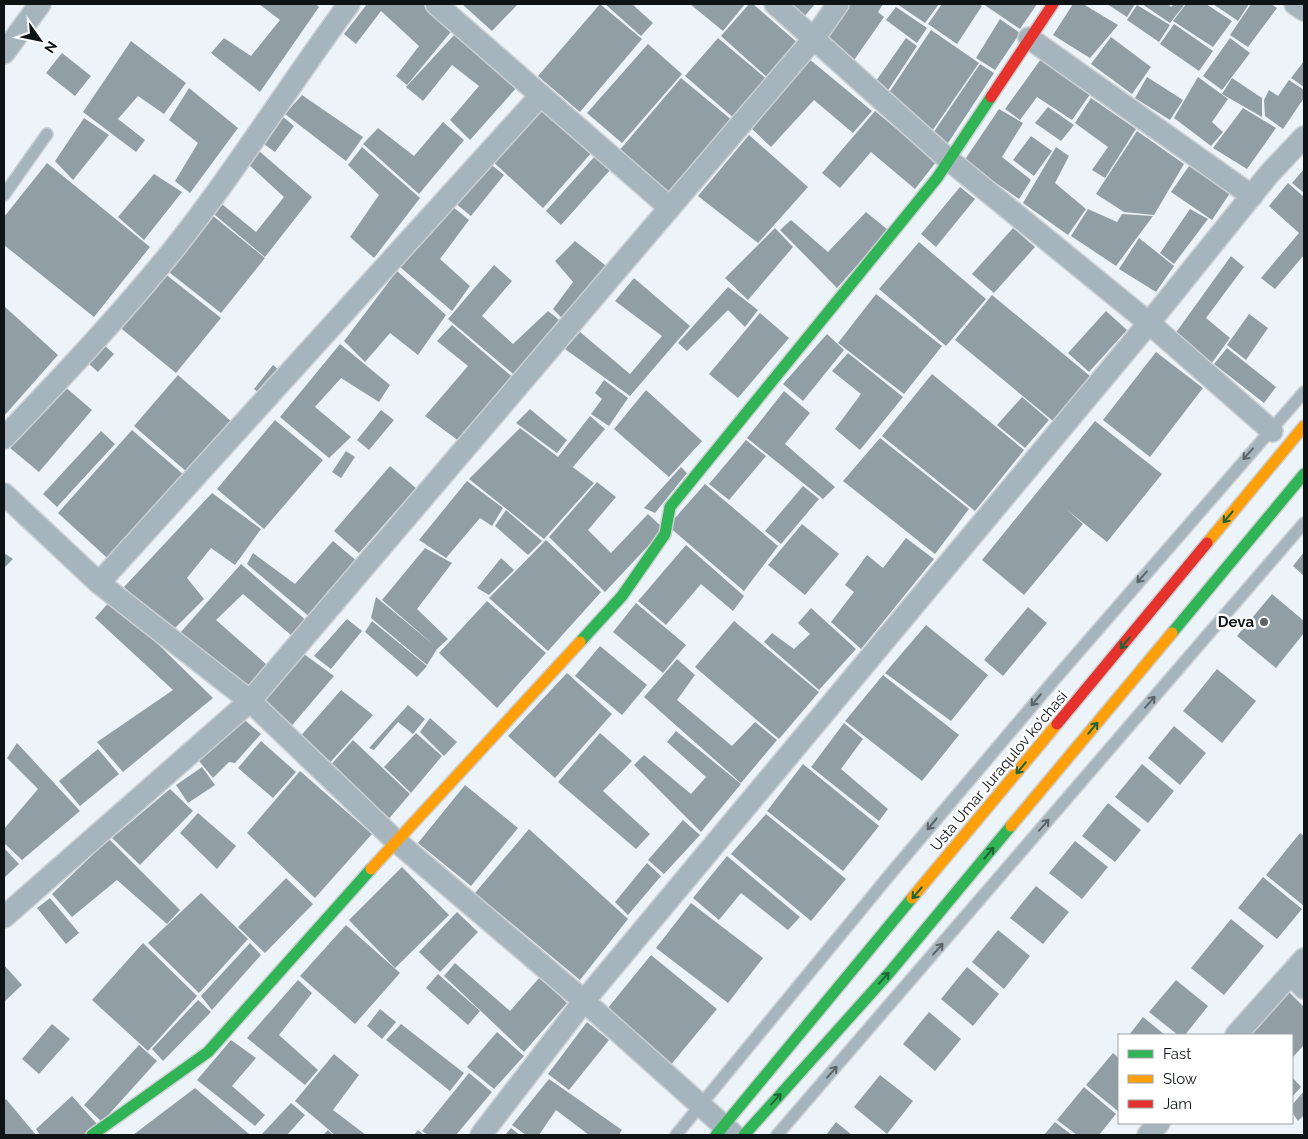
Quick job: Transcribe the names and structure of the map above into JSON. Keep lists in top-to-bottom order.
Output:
{
  "streets": {
    "main road": ["Usta Umar Juraqulov ko'chasi"]
  },
  "places": ["Deva"],
  "legend": ["Fast", "Slow", "Jam"],
  "north": "bottom right"
}
